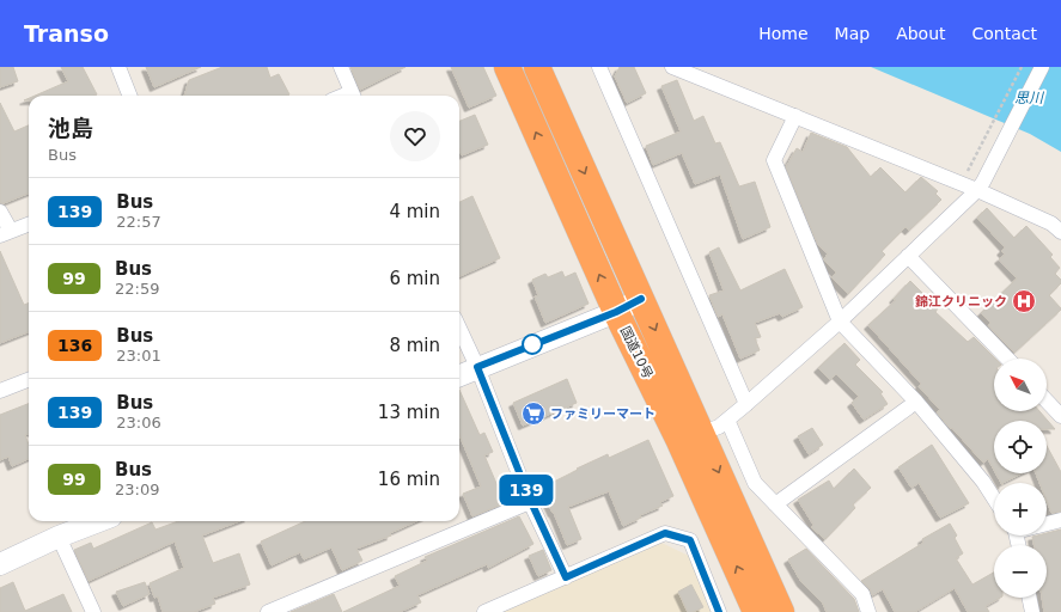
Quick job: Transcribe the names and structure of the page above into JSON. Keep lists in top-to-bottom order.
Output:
{
  "streets": {
    "highway": ["国道10号"]
  },
  "water": ["思川"],
  "places": {
    "hospital": ["錦江クリニック"],
    "supermarket": ["ファミリーマート"]
  },
  "lines": ["bus line 139"],
  "north": "top left",
  "page": {
    "header": "Transo",
    "nav": [
      "Home",
      "Map",
      "About",
      "Contact"
    ],
    "on_map": "139",
    "heading": ["池島", "Bus"],
    "list": [
      {
        "mark": "139",
        "name": "Bus",
        "note": "22:57",
        "value": "4 min"
      },
      {
        "mark": "99",
        "name": "Bus",
        "note": "22:59",
        "value": "6 min"
      },
      {
        "mark": "136",
        "name": "Bus",
        "note": "23:01",
        "value": "8 min"
      },
      {
        "mark": "139",
        "name": "Bus",
        "note": "23:06",
        "value": "13 min"
      },
      {
        "mark": "99",
        "name": "Bus",
        "note": "23:09",
        "value": "16 min"
      }
    ],
    "map_buttons": ["+", "−"]
  }
}
